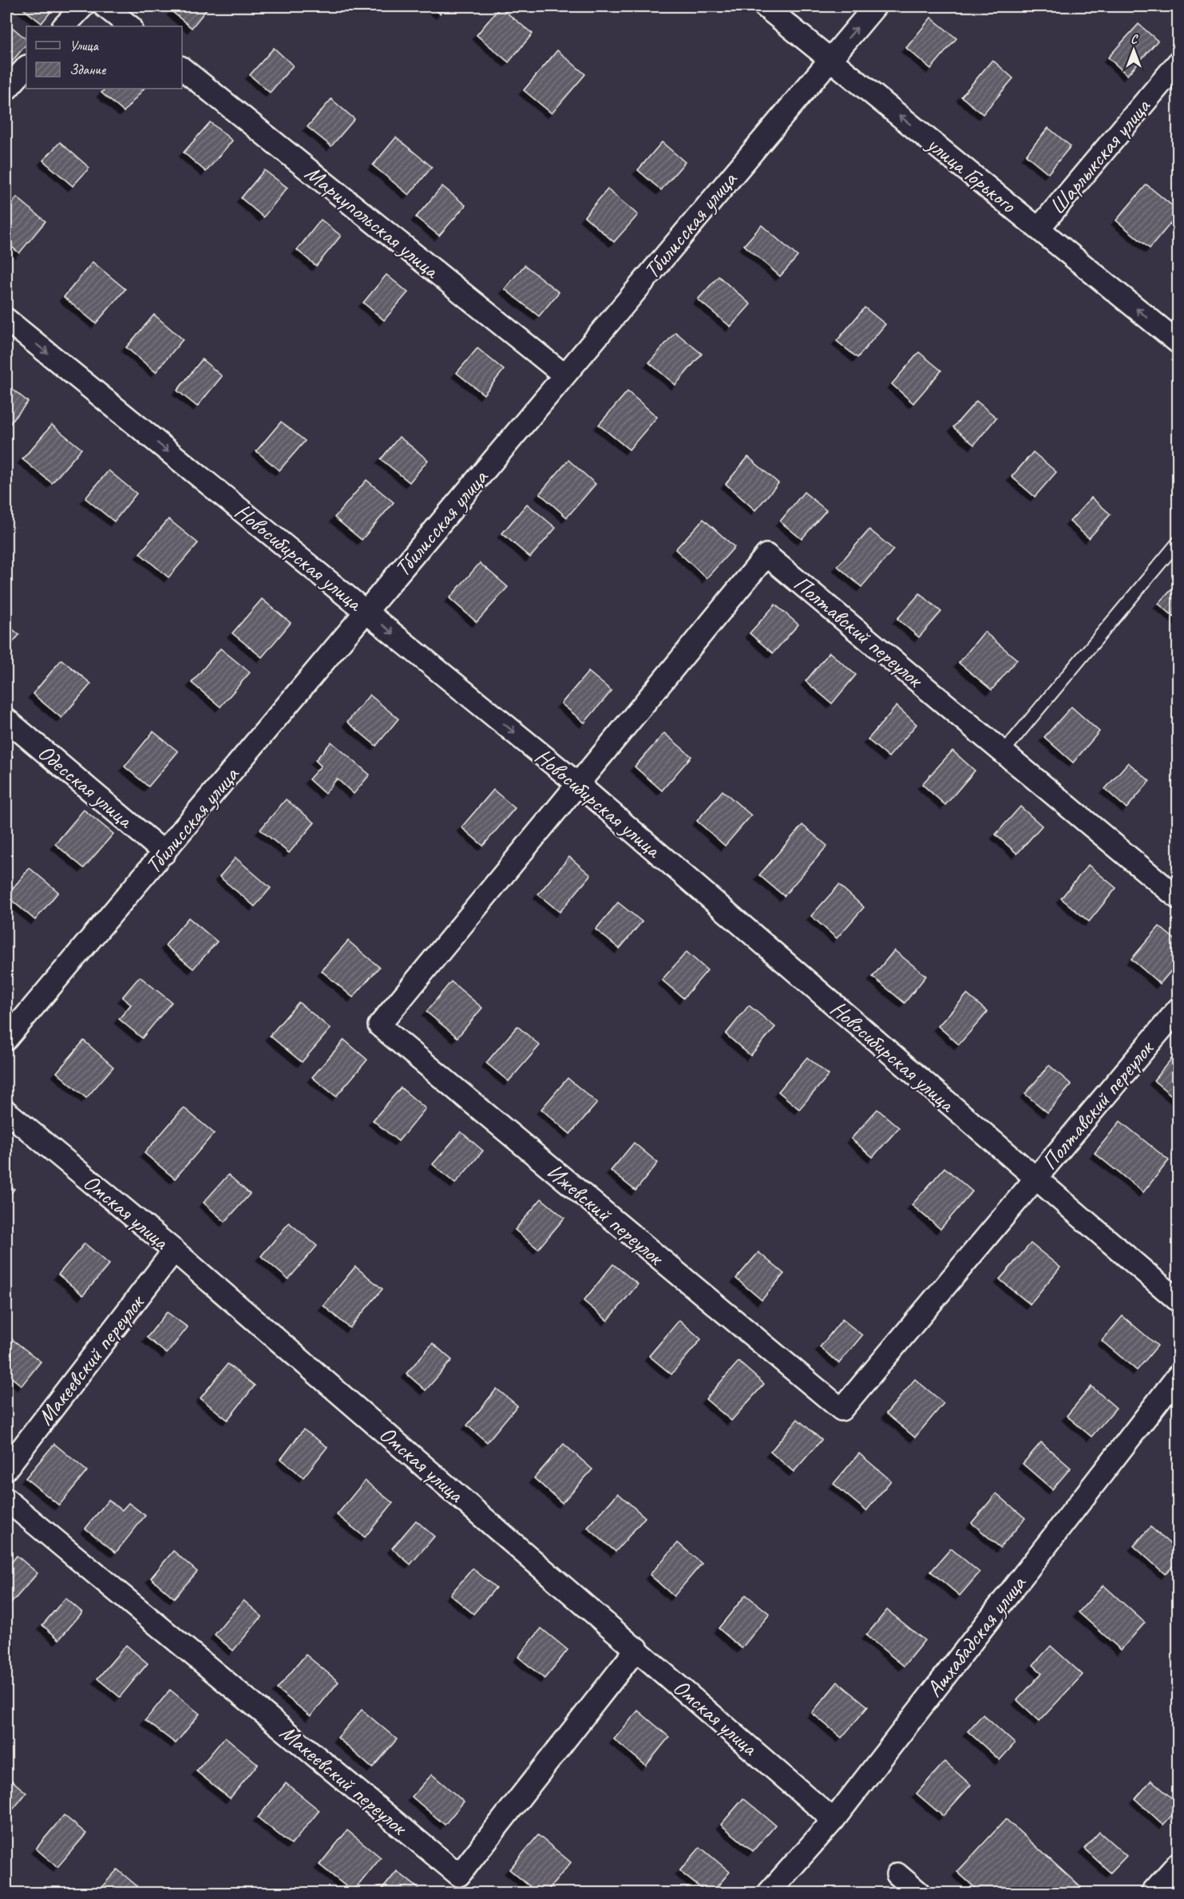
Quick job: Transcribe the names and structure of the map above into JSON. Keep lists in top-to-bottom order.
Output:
{
  "streets": {
    "street": [
      "Шарлыкская улица",
      "улица Горького",
      "Мариупольская улица",
      "Тбилисская улица",
      "Новосибирская улица",
      "Полтавский переулок",
      "Одесская улица",
      "Омская улица",
      "Ижевский переулок",
      "Макеевский переулок",
      "Ашхабадская улица"
    ]
  },
  "crossings": [
    ["Шарлыкская улица", "улица Горького"],
    ["улица Горького", "Тбилисская улица"],
    ["Мариупольская улица", "Тбилисская улица"],
    ["Тбилисская улица", "Новосибирская улица"],
    ["Тбилисская улица", "Одесская улица"],
    ["Новосибирская улица", "Полтавский переулок"],
    ["Новосибирская улица", "Ижевский переулок"],
    ["Полтавский переулок", "Ижевский переулок"],
    ["Омская улица", "Макеевский переулок"],
    ["Омская улица", "Ашхабадская улица"]
  ],
  "one_way": ["улица Горького", "Новосибирская улица"],
  "legend": ["Улица", "Здание"],
  "north": "top"
}
